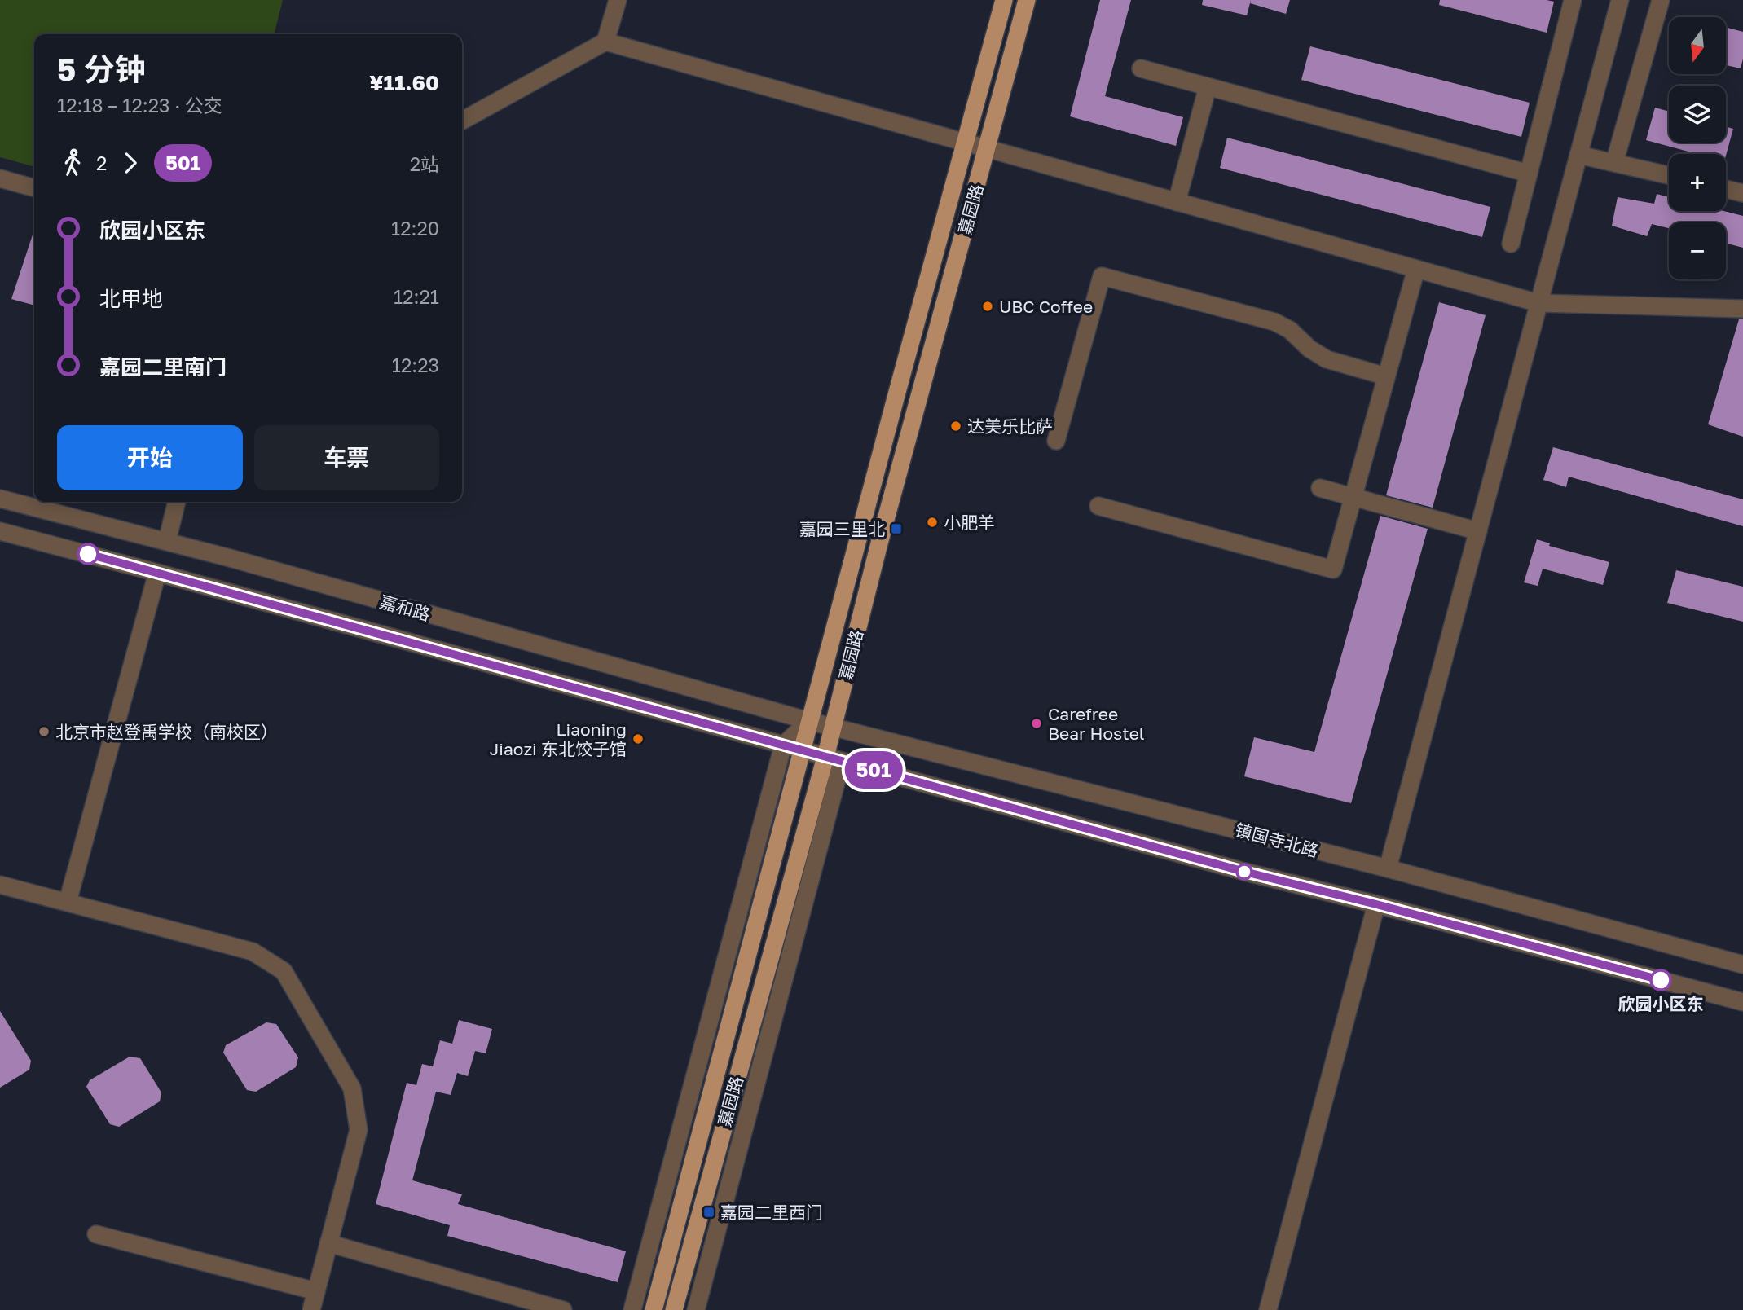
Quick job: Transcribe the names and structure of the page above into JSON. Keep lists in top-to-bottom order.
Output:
{
  "streets": {
    "main road": ["嘉园路"],
    "street": ["嘉和路", "镇国寺北路"]
  },
  "crossings": [
    ["嘉园路", "嘉和路"],
    ["嘉园路", "镇国寺北路"],
    ["嘉和路", "镇国寺北路"]
  ],
  "places": {
    "other": [
      "UBC Coffee",
      "达美乐比萨",
      "小肥羊",
      "Carefree Bear Hostel",
      "北京市赵登禹学校（南校区）",
      "Liaoning Jiaozi 东北饺子馆",
      "欣园小区东"
    ],
    "transit": ["嘉园三里北", "嘉园二里西门"]
  },
  "lines": ["bus line 501"],
  "north": "bottom",
  "page": {
    "on_map": "501",
    "map_buttons": ["+", "−"],
    "heading": ["5 分钟", "12:18 – 12:23 · 公交", "¥11.60"],
    "legs": ["2", "501", "2站"],
    "list": [
      {
        "name": "欣园小区东",
        "value": "12:20"
      },
      {
        "name": "北甲地",
        "value": "12:21"
      },
      {
        "name": "嘉园二里南门",
        "value": "12:23"
      }
    ],
    "buttons": ["开始", "车票"]
  }
}
